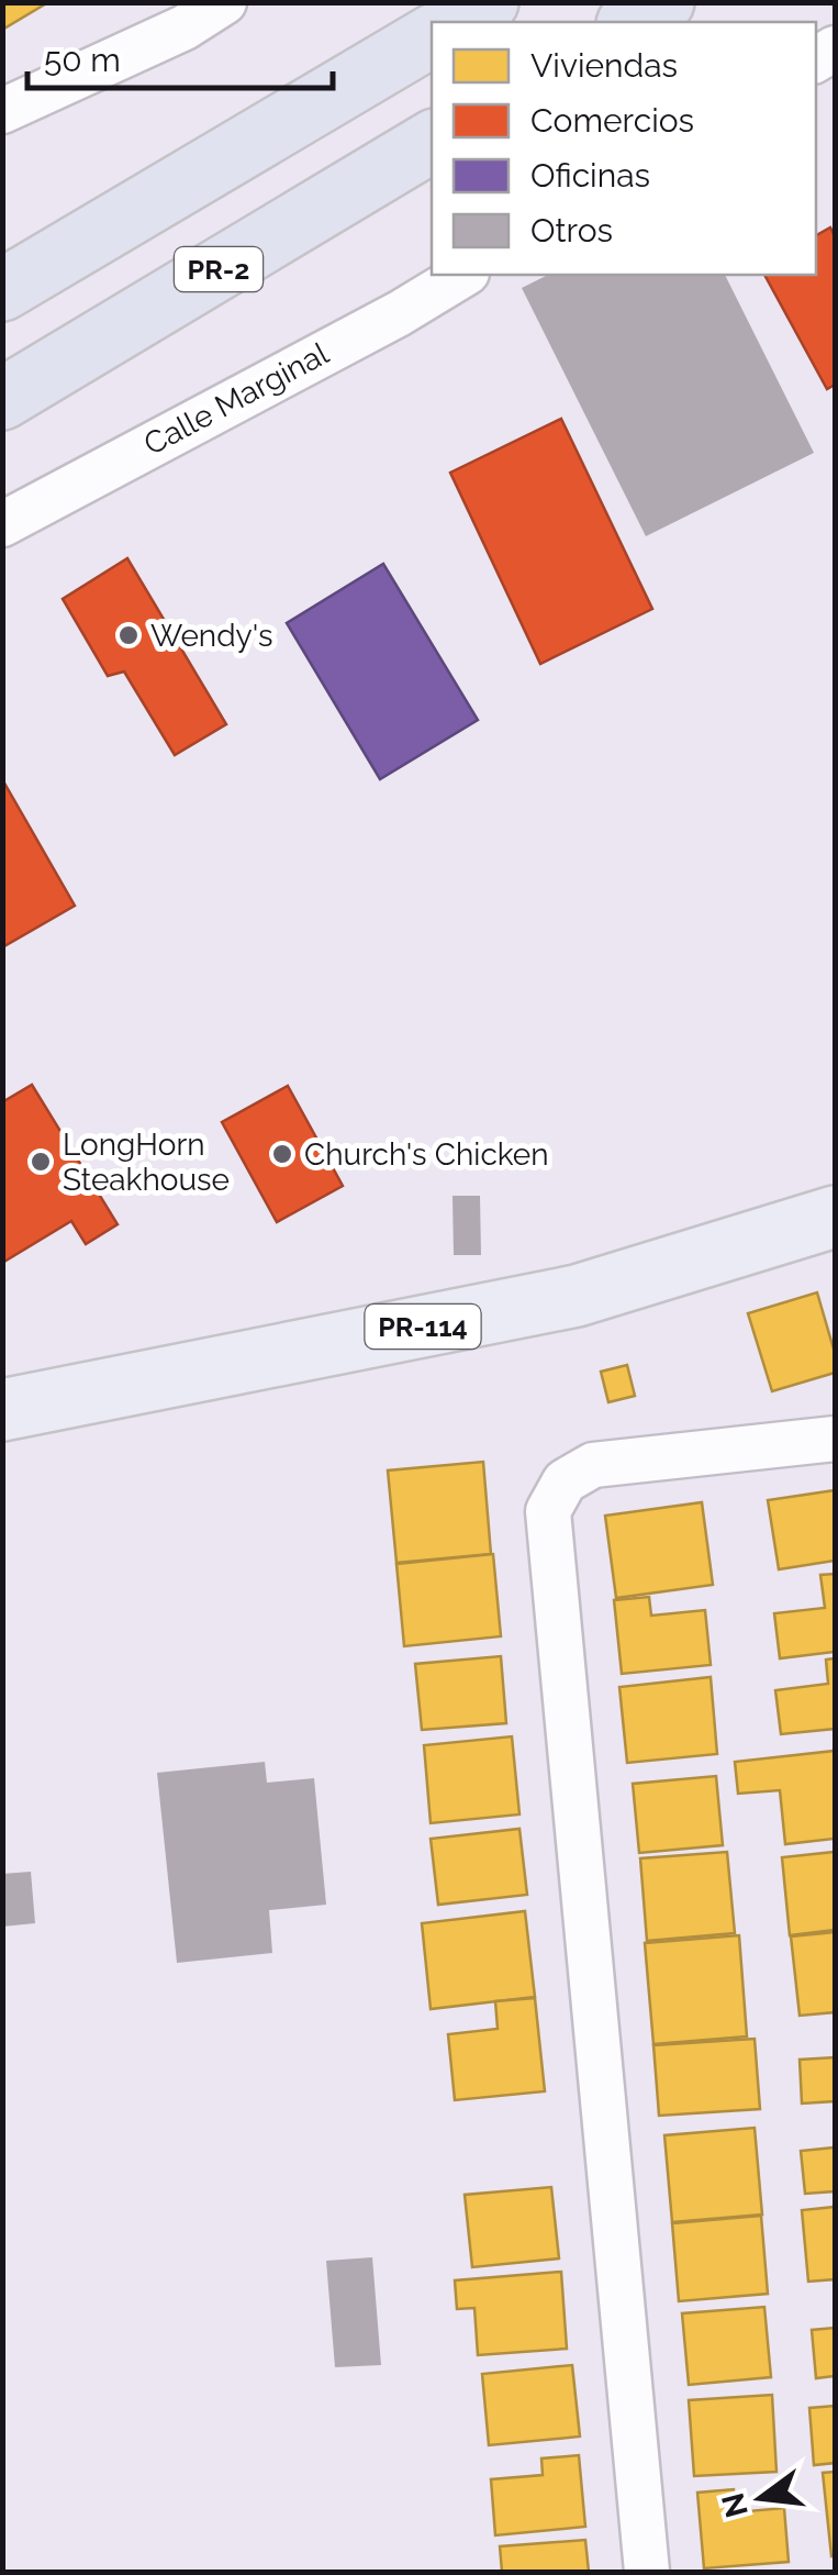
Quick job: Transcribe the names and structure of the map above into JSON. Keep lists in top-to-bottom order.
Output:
{
  "streets": {
    "highway": ["PR-2"],
    "main road": ["PR-114"],
    "street": ["Calle Marginal"]
  },
  "places": ["Wendy's", "Church's Chicken", "LongHorn Steakhouse"],
  "legend": [
    "Viviendas",
    "Comercios",
    "Oficinas",
    "Otros"
  ],
  "scale_bar": "50 m",
  "north": "left"
}
